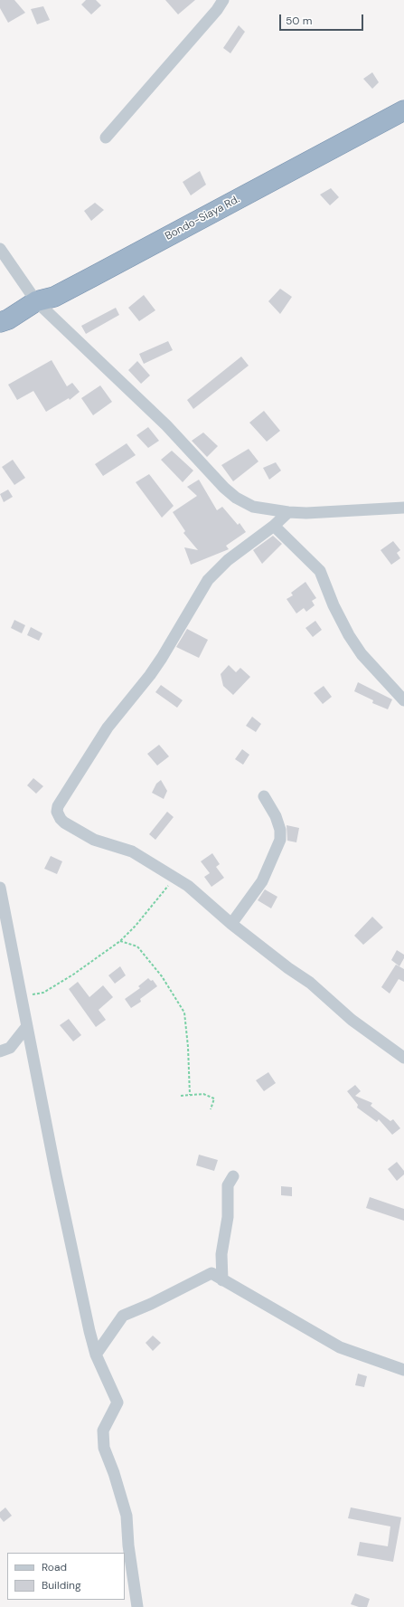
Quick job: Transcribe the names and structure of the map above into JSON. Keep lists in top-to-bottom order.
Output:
{
  "streets": {
    "highway": ["Bondo-Siaya Rd."]
  },
  "legend": ["Road", "Building"],
  "scale_bar": "50 m"
}
